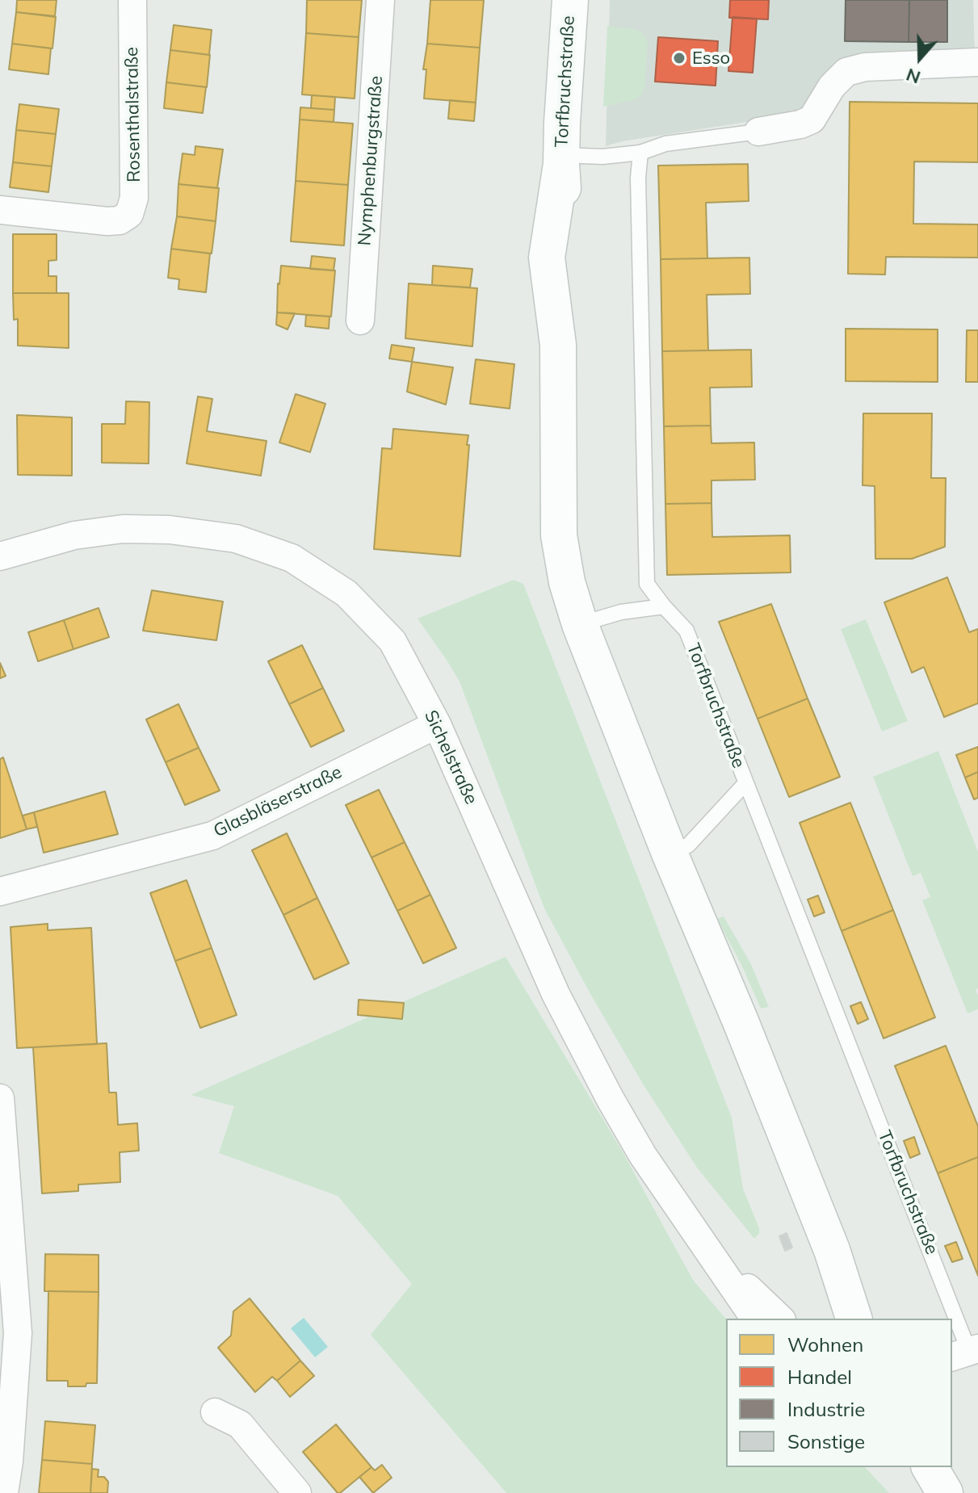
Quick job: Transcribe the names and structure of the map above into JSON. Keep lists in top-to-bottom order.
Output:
{
  "streets": {
    "main road": ["Torfbruchstraße"],
    "street": [
      "Rosenthalstraße",
      "Nymphenburgstraße",
      "Sichelstraße",
      "Glasbläserstraße"
    ]
  },
  "crossings": [
    ["Sichelstraße", "Glasbläserstraße"]
  ],
  "places": ["Esso"],
  "legend": [
    "Wohnen",
    "Handel",
    "Industrie",
    "Sonstige"
  ],
  "north": "bottom"
}
